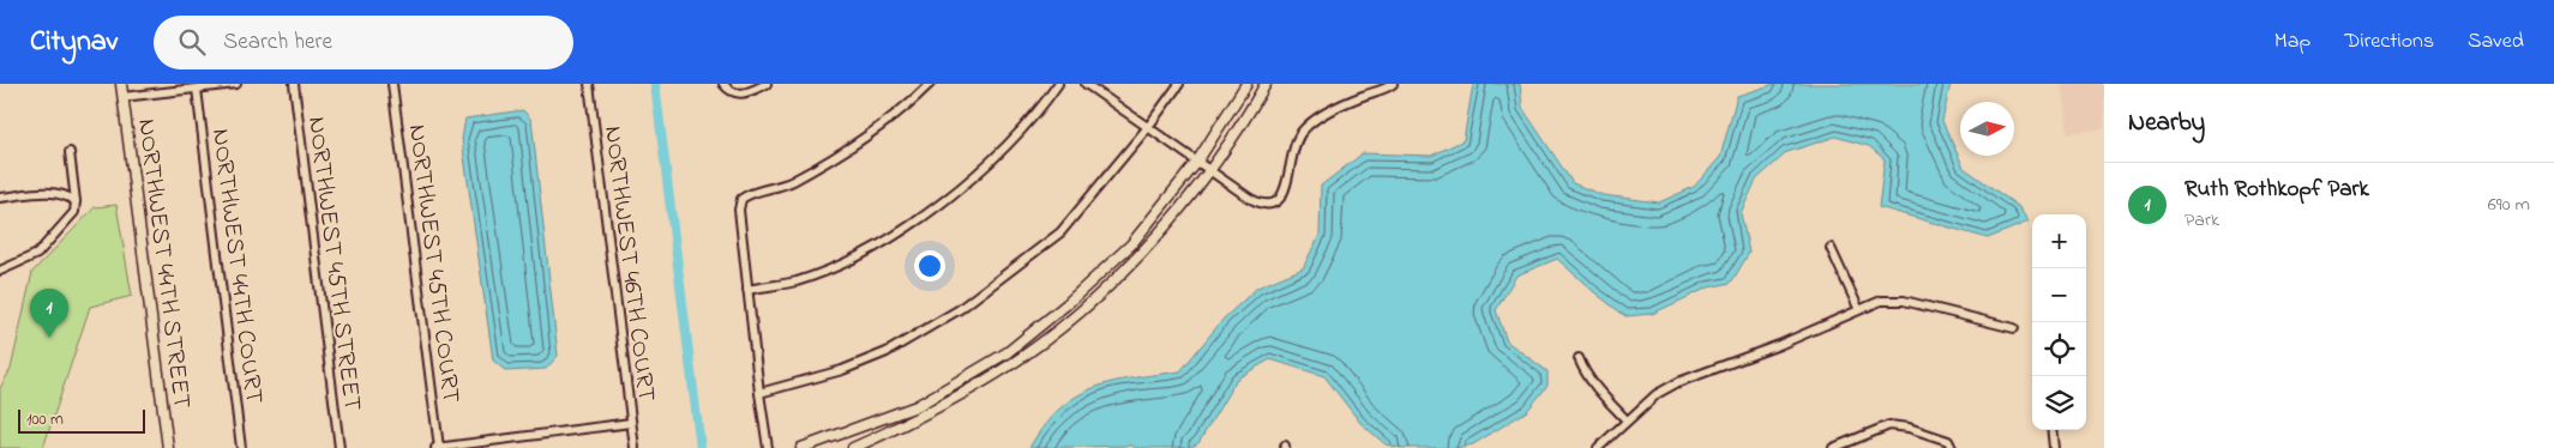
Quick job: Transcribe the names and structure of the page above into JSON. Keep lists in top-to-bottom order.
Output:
{
  "streets": {
    "street": [
      "NORTHWEST 44TH STREET",
      "NORTHWEST 45TH STREET",
      "NORTHWEST 45TH COURT",
      "NORTHWEST 46TH COURT",
      "NORTHWEST 44TH COURT"
    ]
  },
  "scale_bar": "100 m",
  "north": "right",
  "page": {
    "header": "Citynav",
    "search": "Search here",
    "nav": ["Map", "Directions", "Saved"],
    "heading": "Nearby",
    "list": [
      {
        "mark": "1",
        "name": "Ruth Rothkopf Park",
        "note": "Park",
        "value": "690 m"
      }
    ],
    "map_buttons": ["+", "−"],
    "pins": "1",
    "scale": "100 m"
  }
}
